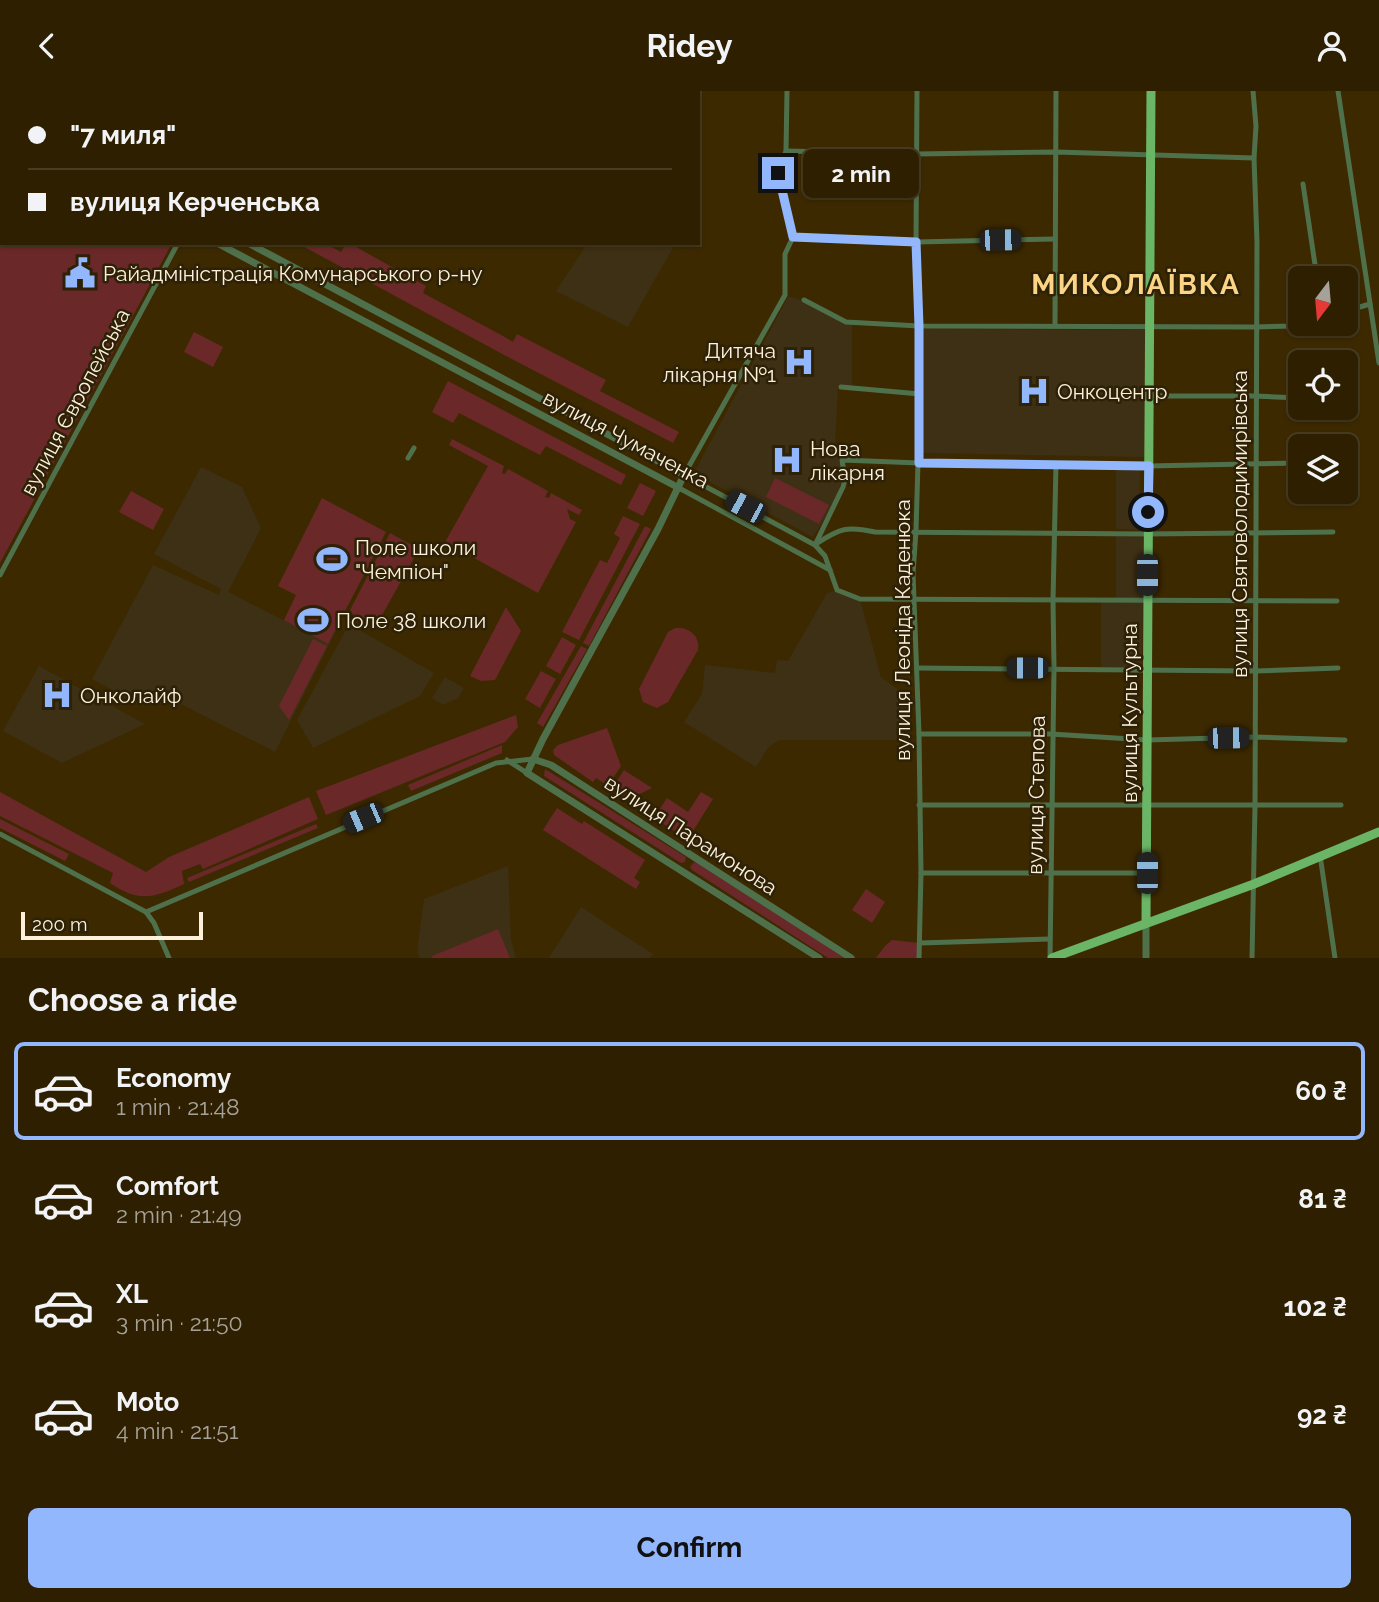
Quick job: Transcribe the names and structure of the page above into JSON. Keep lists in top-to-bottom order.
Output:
{
  "streets": {
    "main road": ["вулиця Культурна"],
    "street": [
      "вулиця Європейська",
      "вулиця Чумаченка",
      "вулиця Святоволодимирівська",
      "вулиця Леоніда Каденюка",
      "вулиця Степова",
      "вулиця Парамонова"
    ]
  },
  "districts": ["МИКОЛАЇВКА"],
  "places": {
    "public building": ["Райадміністрація Комунарського р-ну"],
    "hospital": [
      "Дитяча лікарня №1",
      "Онкоцентр",
      "Нова лікарня",
      "Онколайф"
    ],
    "sports": ["Поле школи \"Чемпіон\"", "Поле 38 школи"]
  },
  "scale_bar": "200 m",
  "north": "bottom",
  "page": {
    "header": "Ridey",
    "banner": ["\"7 миля\"", "вулиця Керченська"],
    "bubble": "2 min",
    "scale": "200 m",
    "heading": "Choose a ride",
    "list": [
      {
        "name": "Economy",
        "note": "1 min · 21:48",
        "value": "60 ₴"
      },
      {
        "name": "Comfort",
        "note": "2 min · 21:49",
        "value": "81 ₴"
      },
      {
        "name": "XL",
        "note": "3 min · 21:50",
        "value": "102 ₴"
      },
      {
        "name": "Moto",
        "note": "4 min · 21:51",
        "value": "92 ₴"
      }
    ],
    "buttons": "Confirm"
  }
}
